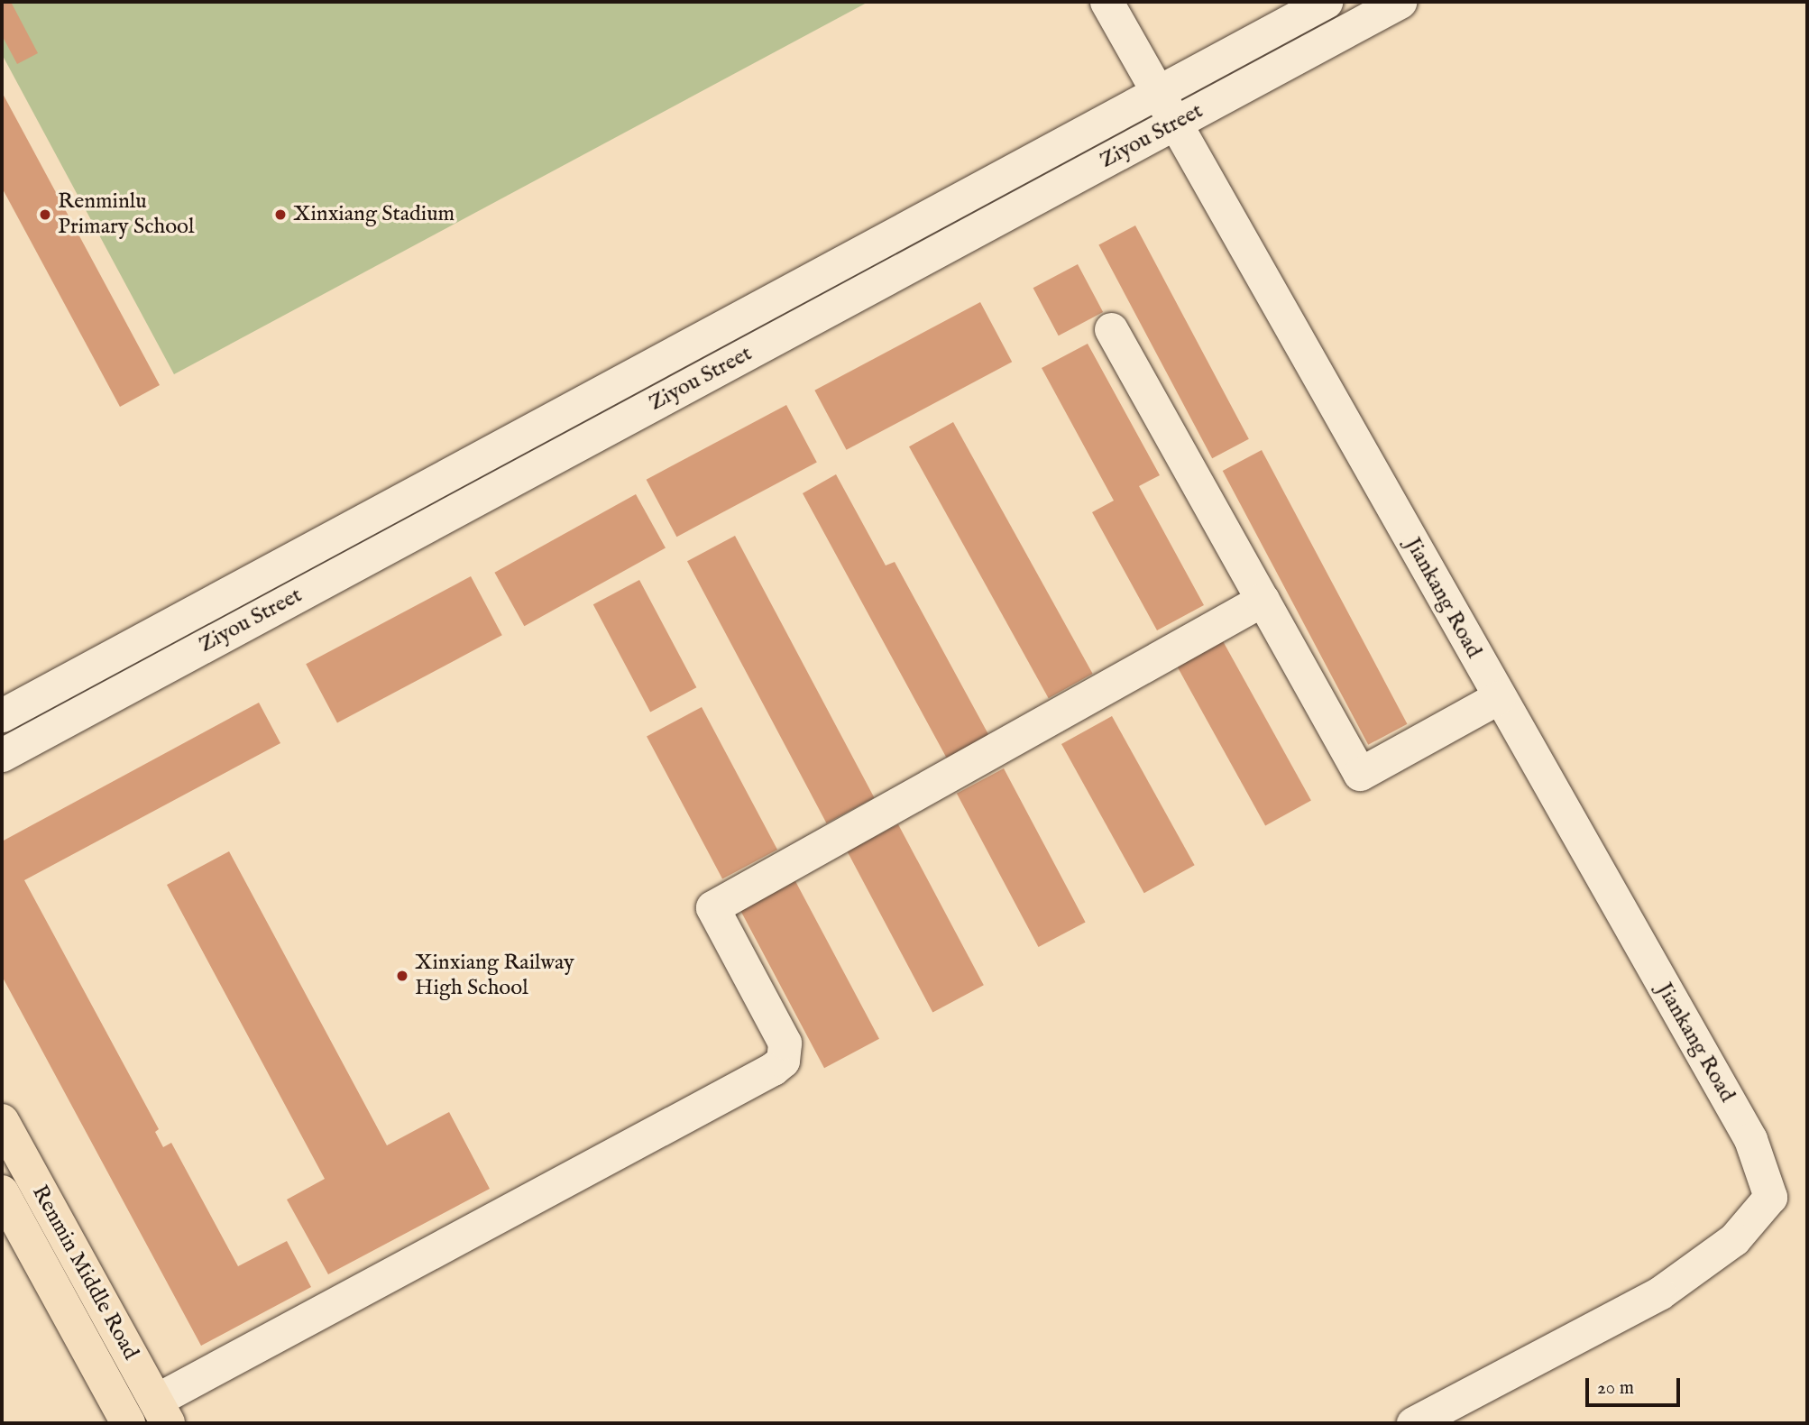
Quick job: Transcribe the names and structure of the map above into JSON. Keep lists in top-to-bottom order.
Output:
{
  "streets": {
    "main road": ["Renmin Middle Road"],
    "street": ["Ziyou Street", "Jiankang Road"]
  },
  "crossings": [
    ["Ziyou Street", "Jiankang Road"]
  ],
  "places": ["Renminlu Primary School", "Xinxiang Stadium", "Xinxiang Railway High School"],
  "scale_bar": "20 m"
}
